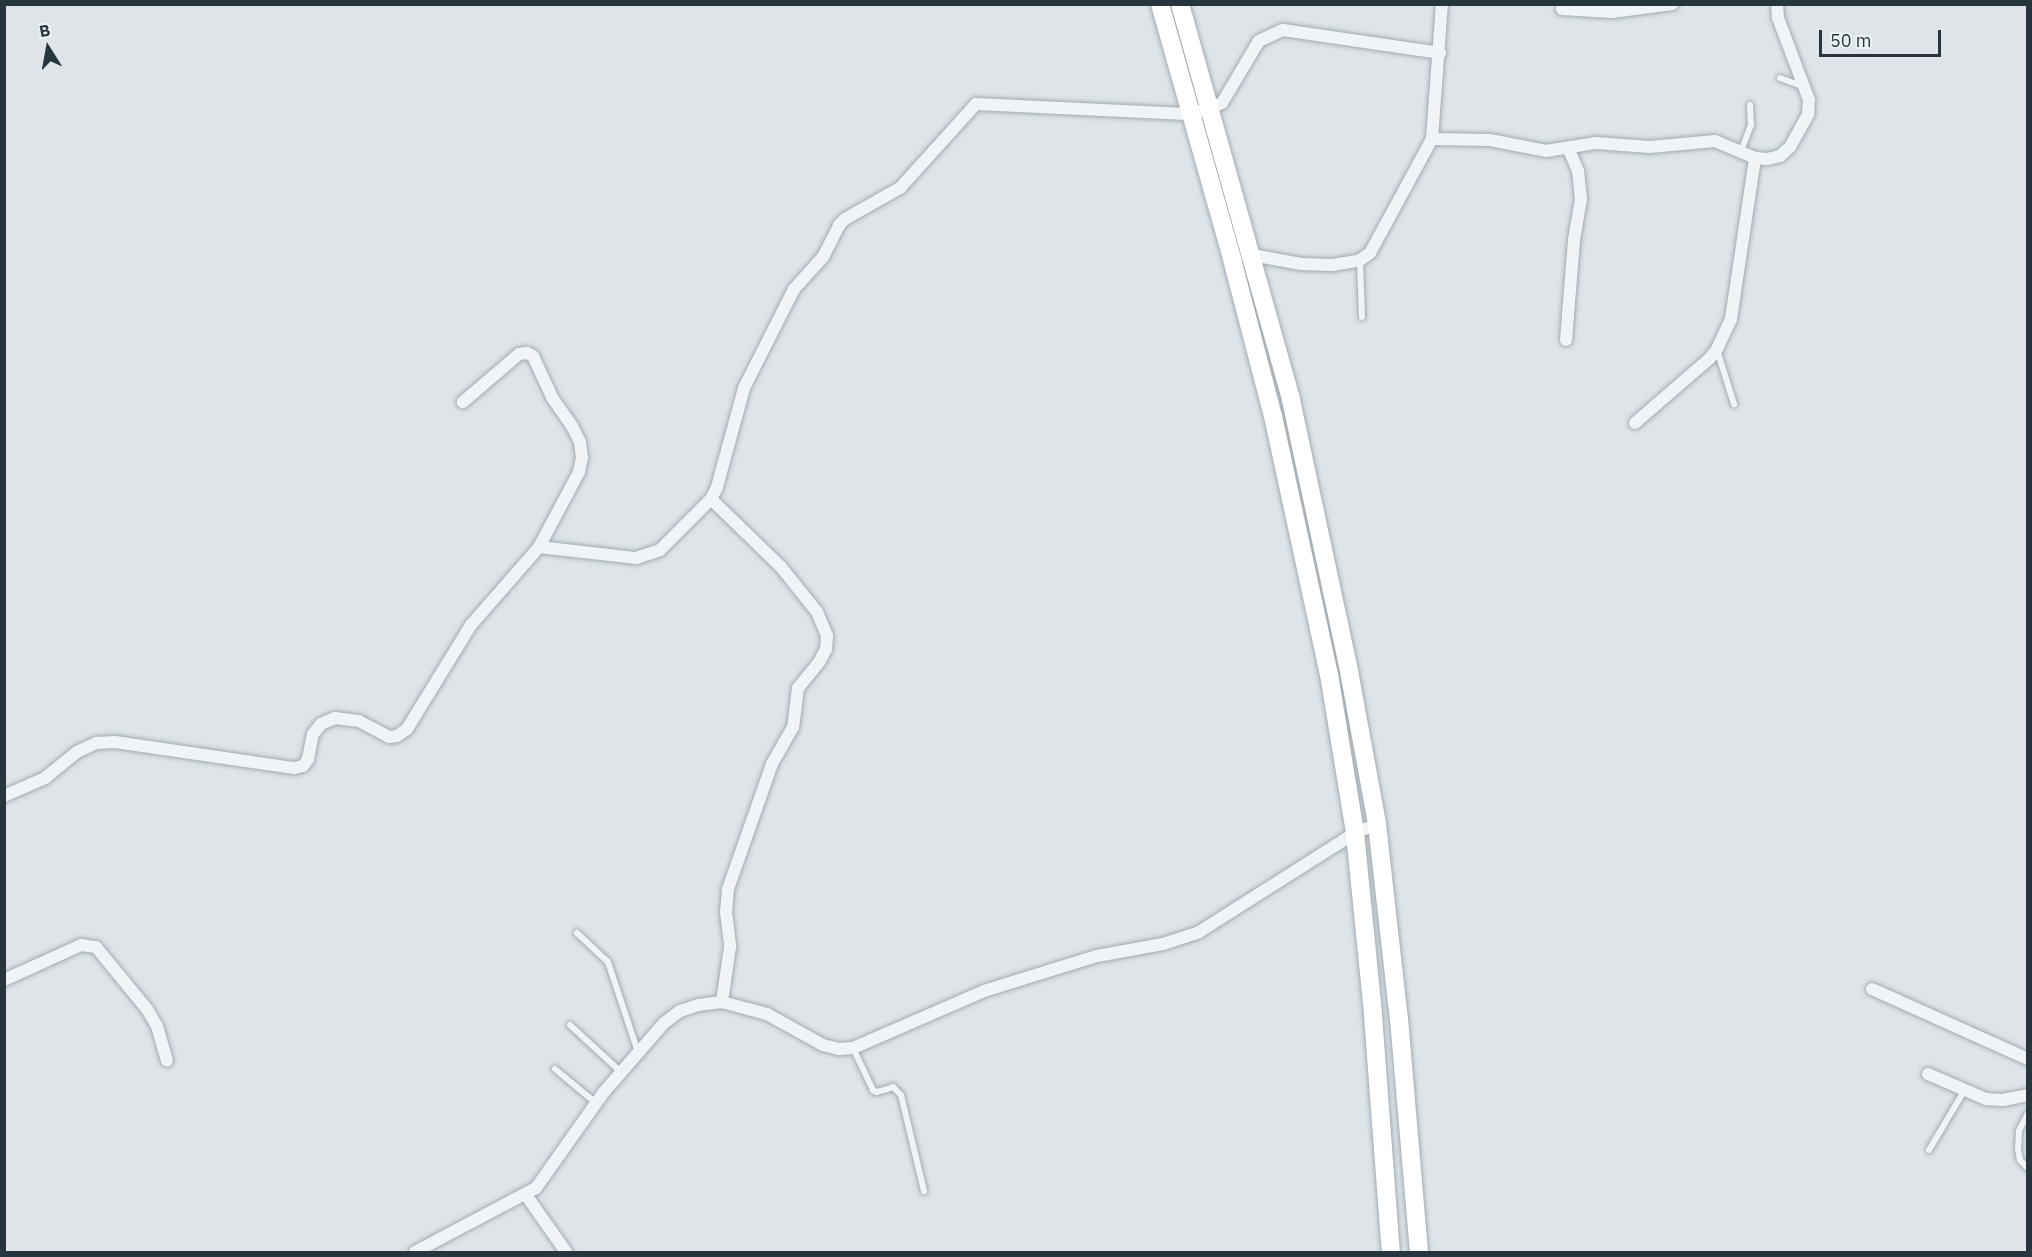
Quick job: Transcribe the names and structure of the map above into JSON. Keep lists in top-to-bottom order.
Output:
{
  "scale_bar": "50 m",
  "north": "top"
}
